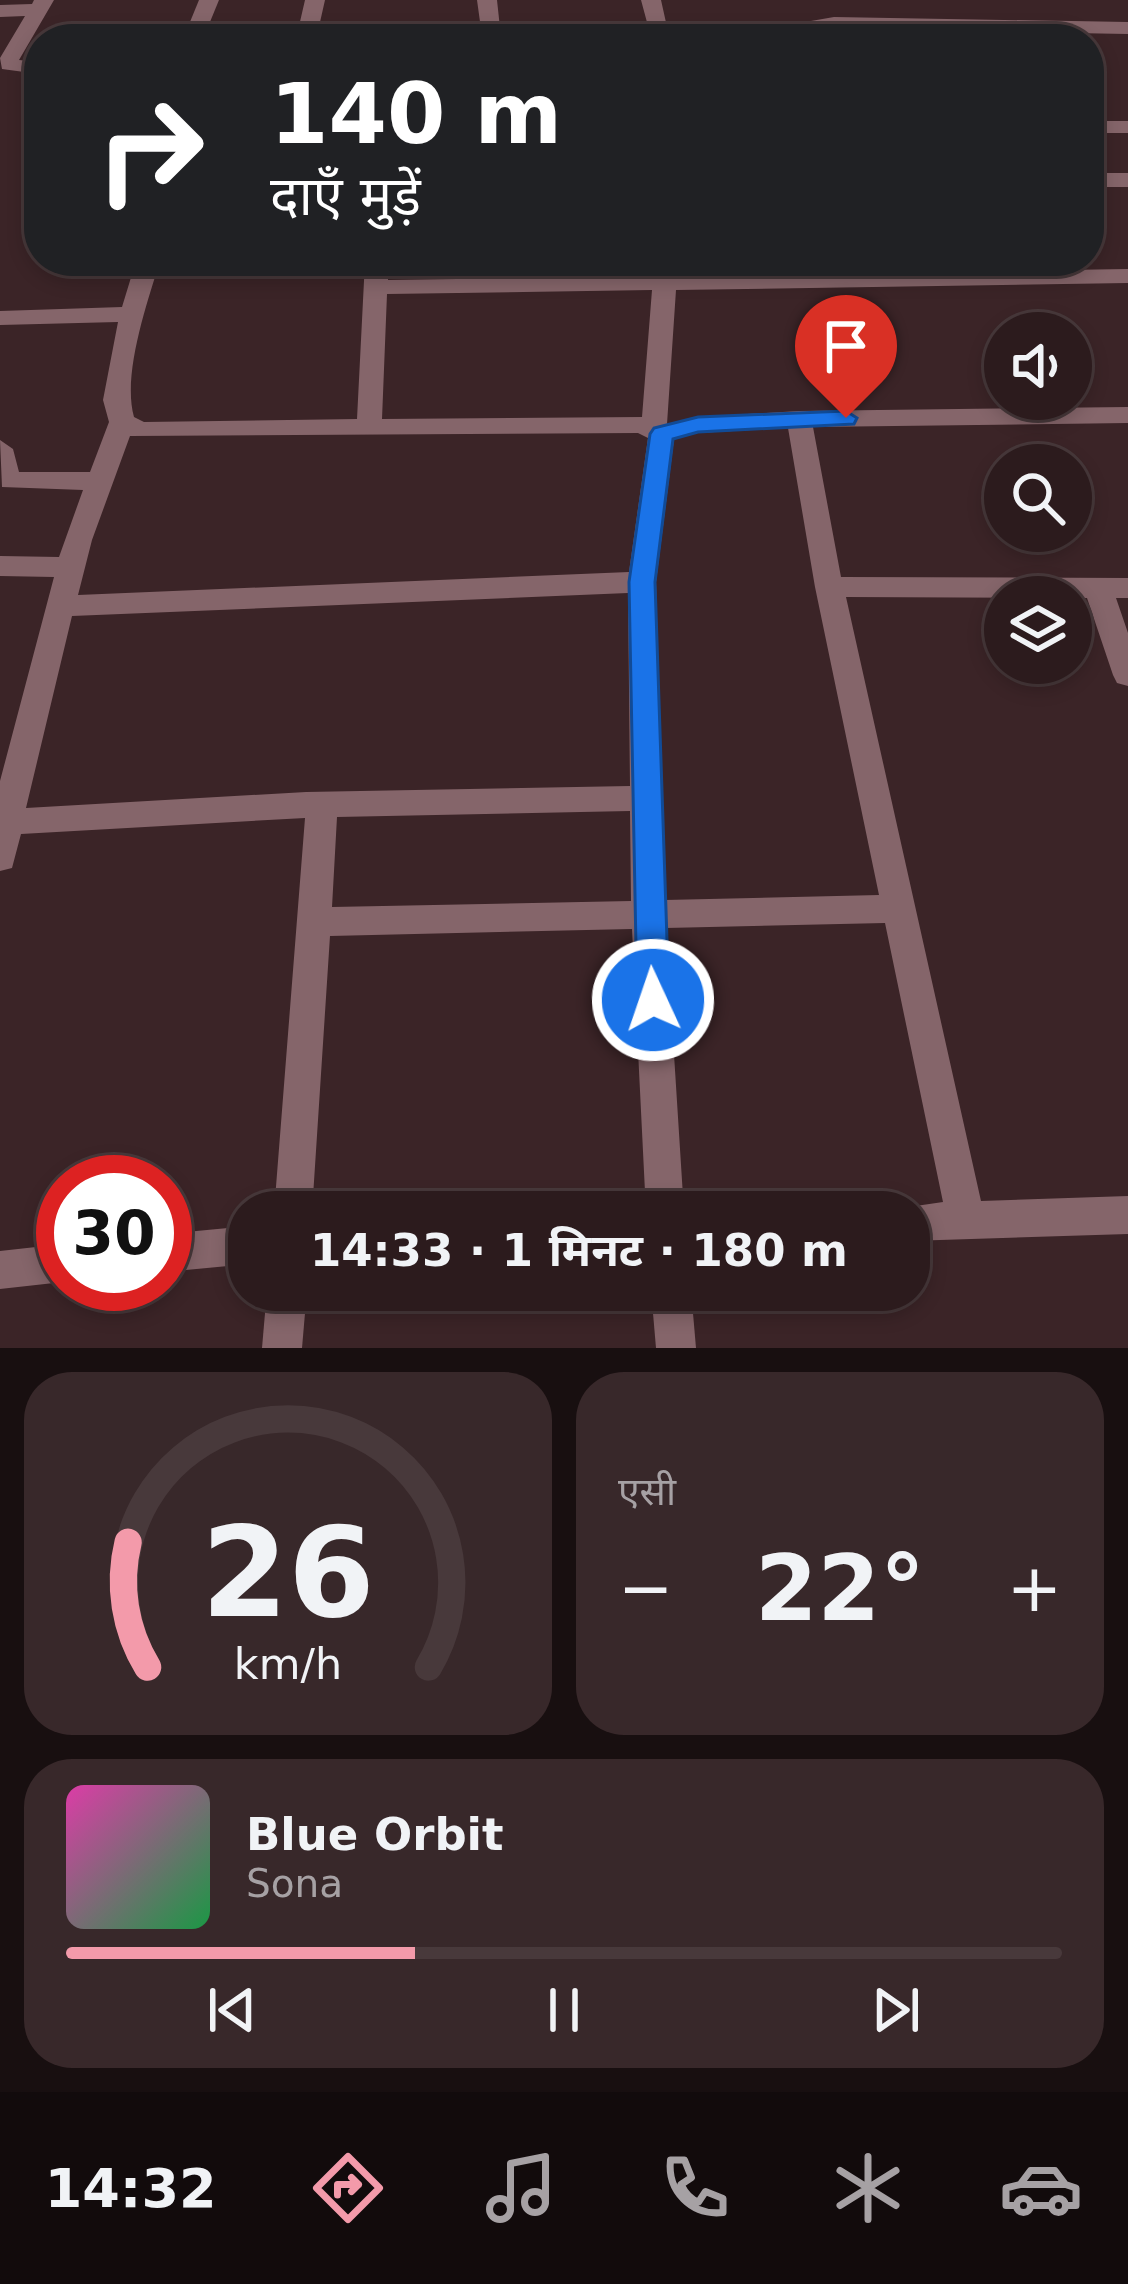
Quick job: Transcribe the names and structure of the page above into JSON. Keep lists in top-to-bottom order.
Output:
{
  "page": {
    "turn": ["140 m", "दाएँ मुड़ें"],
    "limit": "30",
    "trip": "14:33 · 1 मिनट · 180 m",
    "tile": "एसी",
    "heat": ["−", "22°", "+"],
    "song": ["Blue Orbit", "Sona"],
    "tabs": "14:32",
    "gauge": ["26", "km/h"]
  }
}
